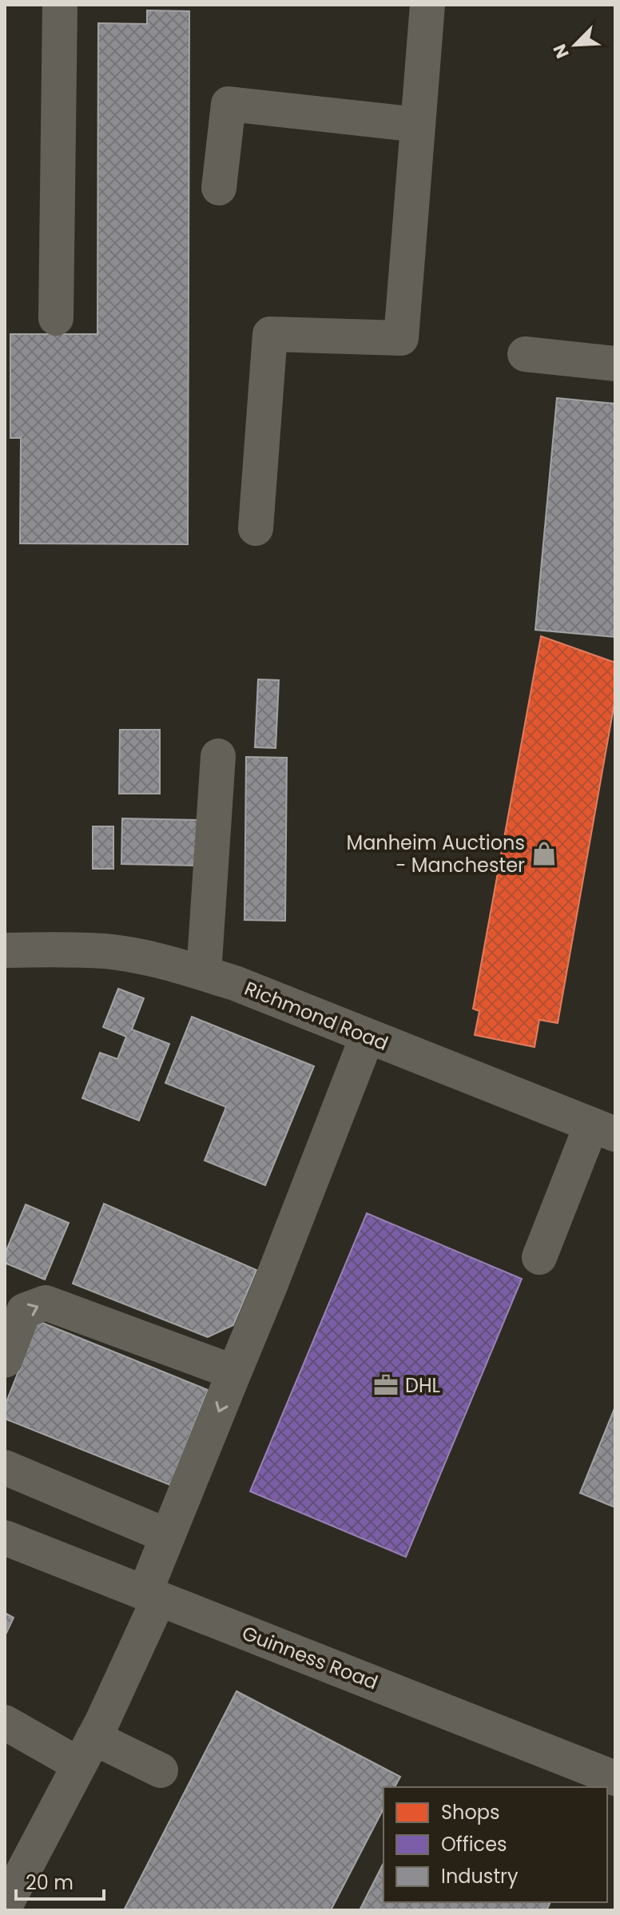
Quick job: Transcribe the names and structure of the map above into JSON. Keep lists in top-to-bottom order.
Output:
{
  "streets": {
    "street": ["Richmond Road", "Guinness Road"]
  },
  "places": {
    "shop": ["Manheim Auctions - Manchester"],
    "office": ["DHL"]
  },
  "legend": ["Shops", "Offices", "Industry"],
  "scale_bar": "20 m",
  "north": "bottom left"
}
